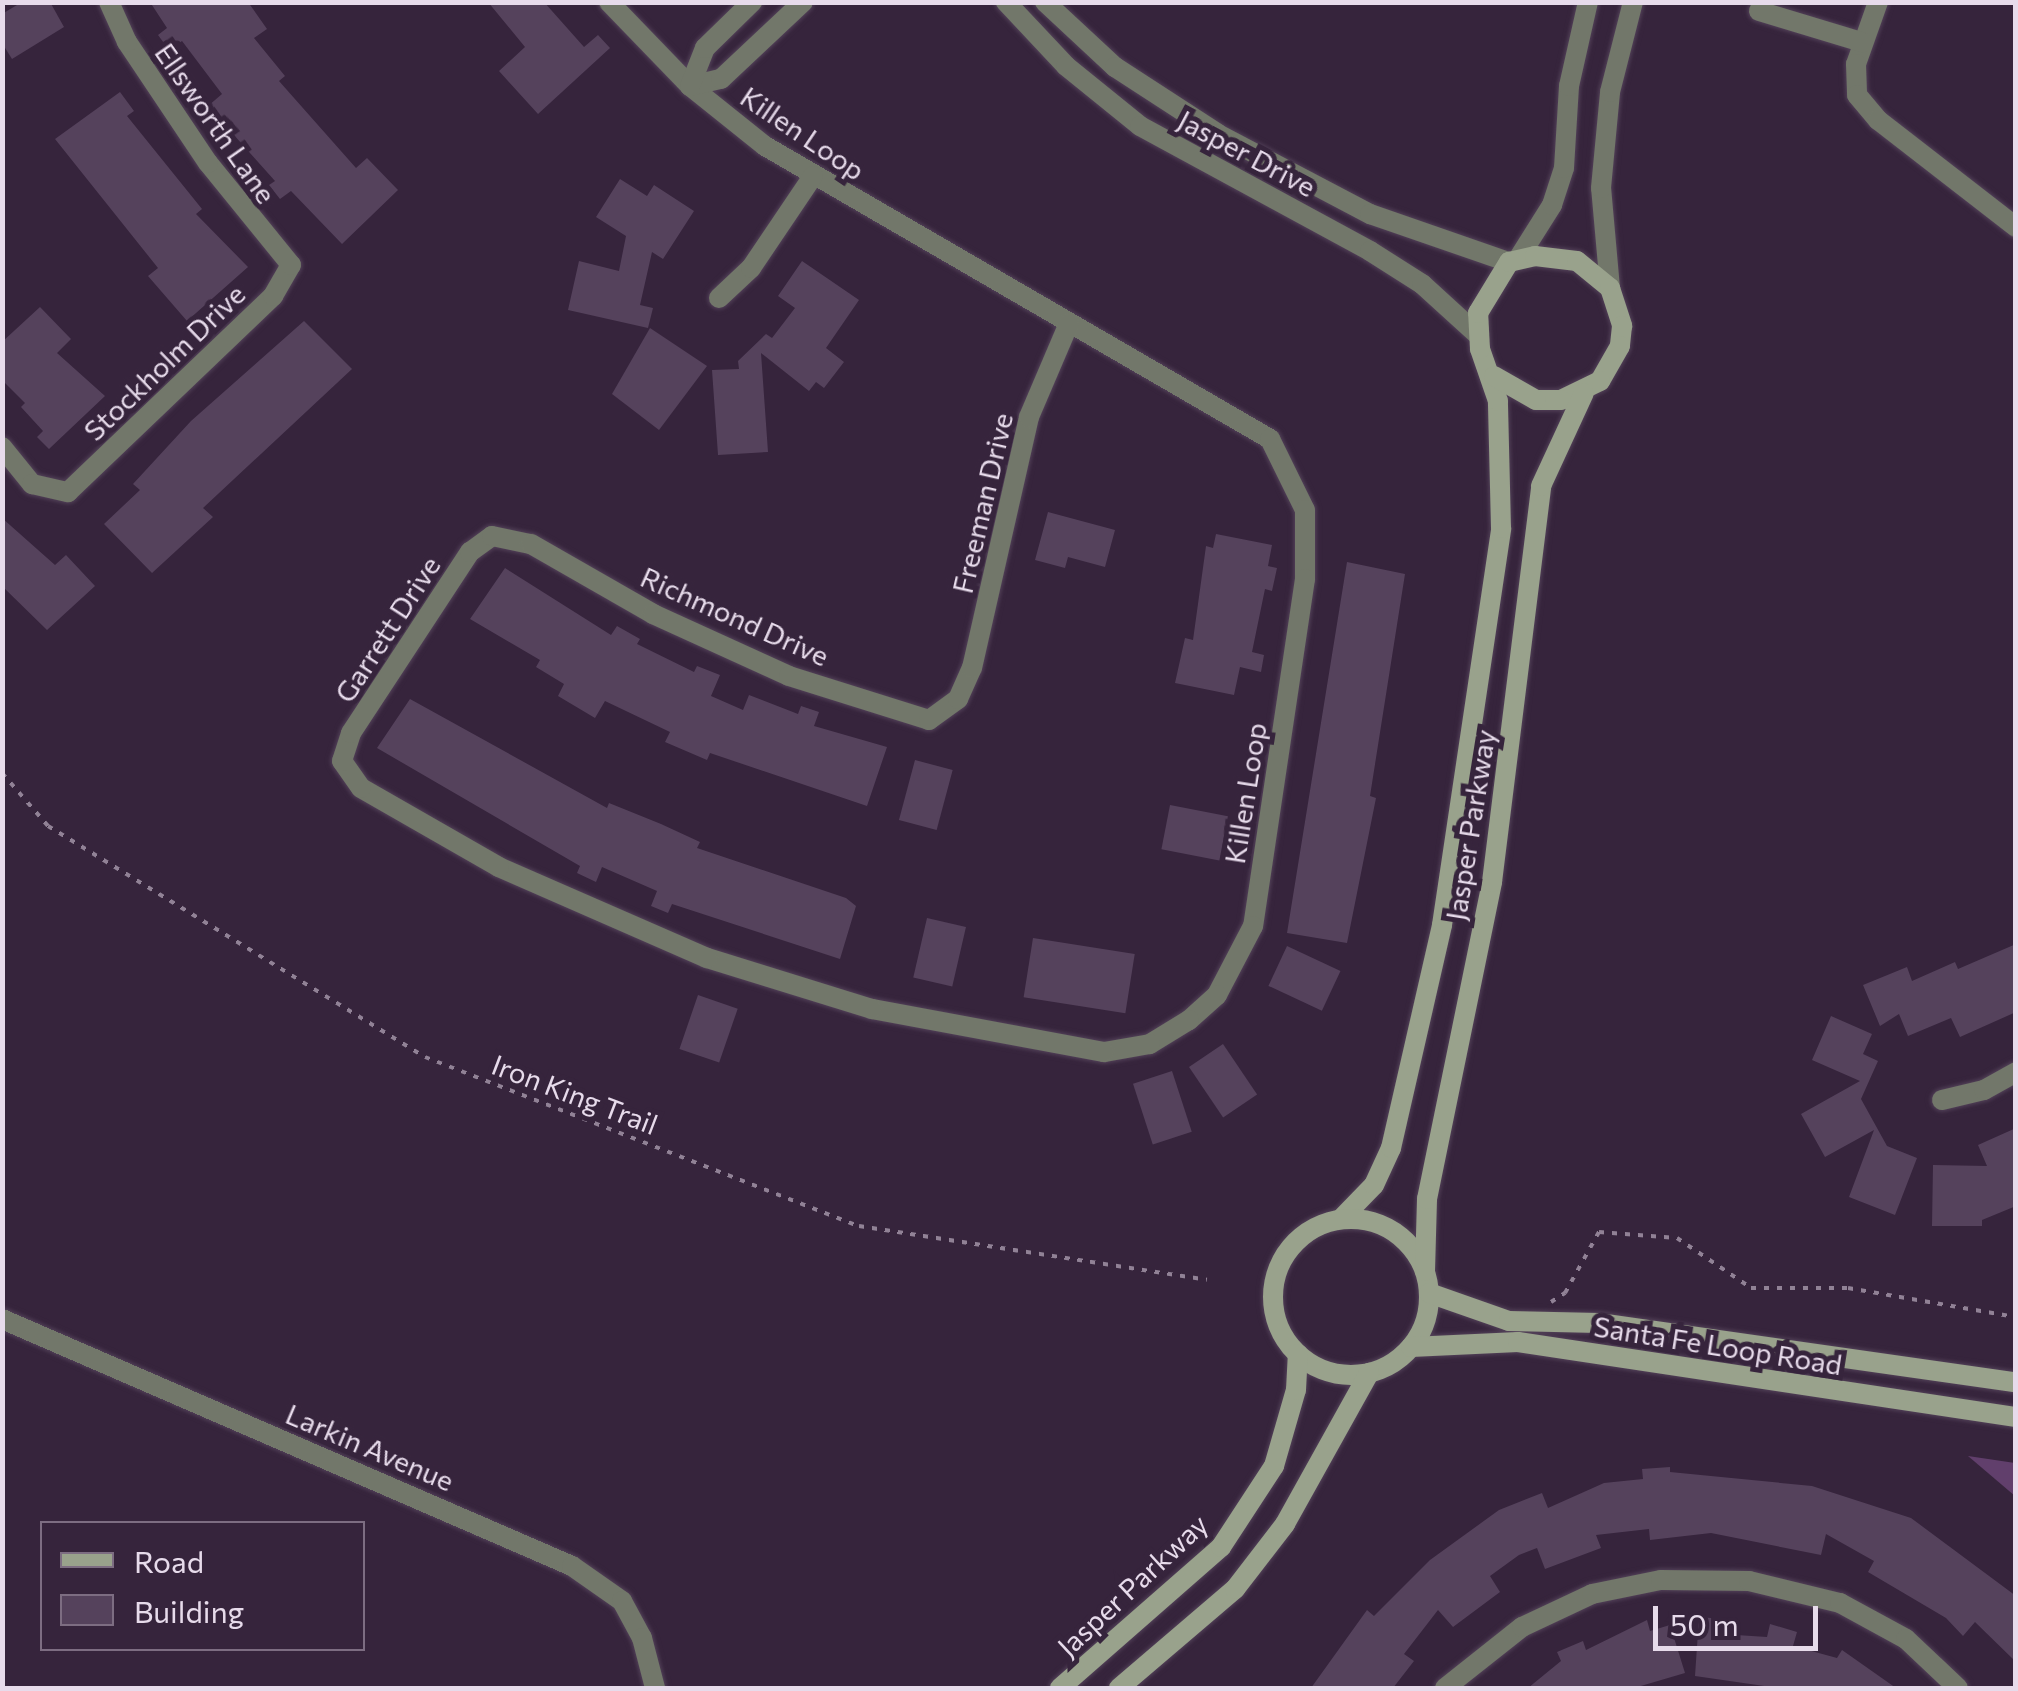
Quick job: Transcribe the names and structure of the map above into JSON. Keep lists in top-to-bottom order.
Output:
{
  "streets": {
    "main road": ["Jasper Parkway", "Santa Fe Loop Road"],
    "street": [
      "Ellsworth Lane",
      "Killen Loop",
      "Jasper Drive",
      "Stockholm Drive",
      "Freeman Drive",
      "Richmond Drive",
      "Garrett Drive",
      "Larkin Avenue"
    ],
    "path": ["Iron King Trail"]
  },
  "crossings": [
    ["Ellsworth Lane", "Stockholm Drive"],
    ["Killen Loop", "Freeman Drive"],
    ["Killen Loop", "Garrett Drive"],
    ["Jasper Drive", "Jasper Parkway"],
    ["Freeman Drive", "Richmond Drive"],
    ["Richmond Drive", "Garrett Drive"],
    ["Jasper Parkway", "Santa Fe Loop Road"]
  ],
  "legend": ["Road", "Building"],
  "scale_bar": "50 m"
}
